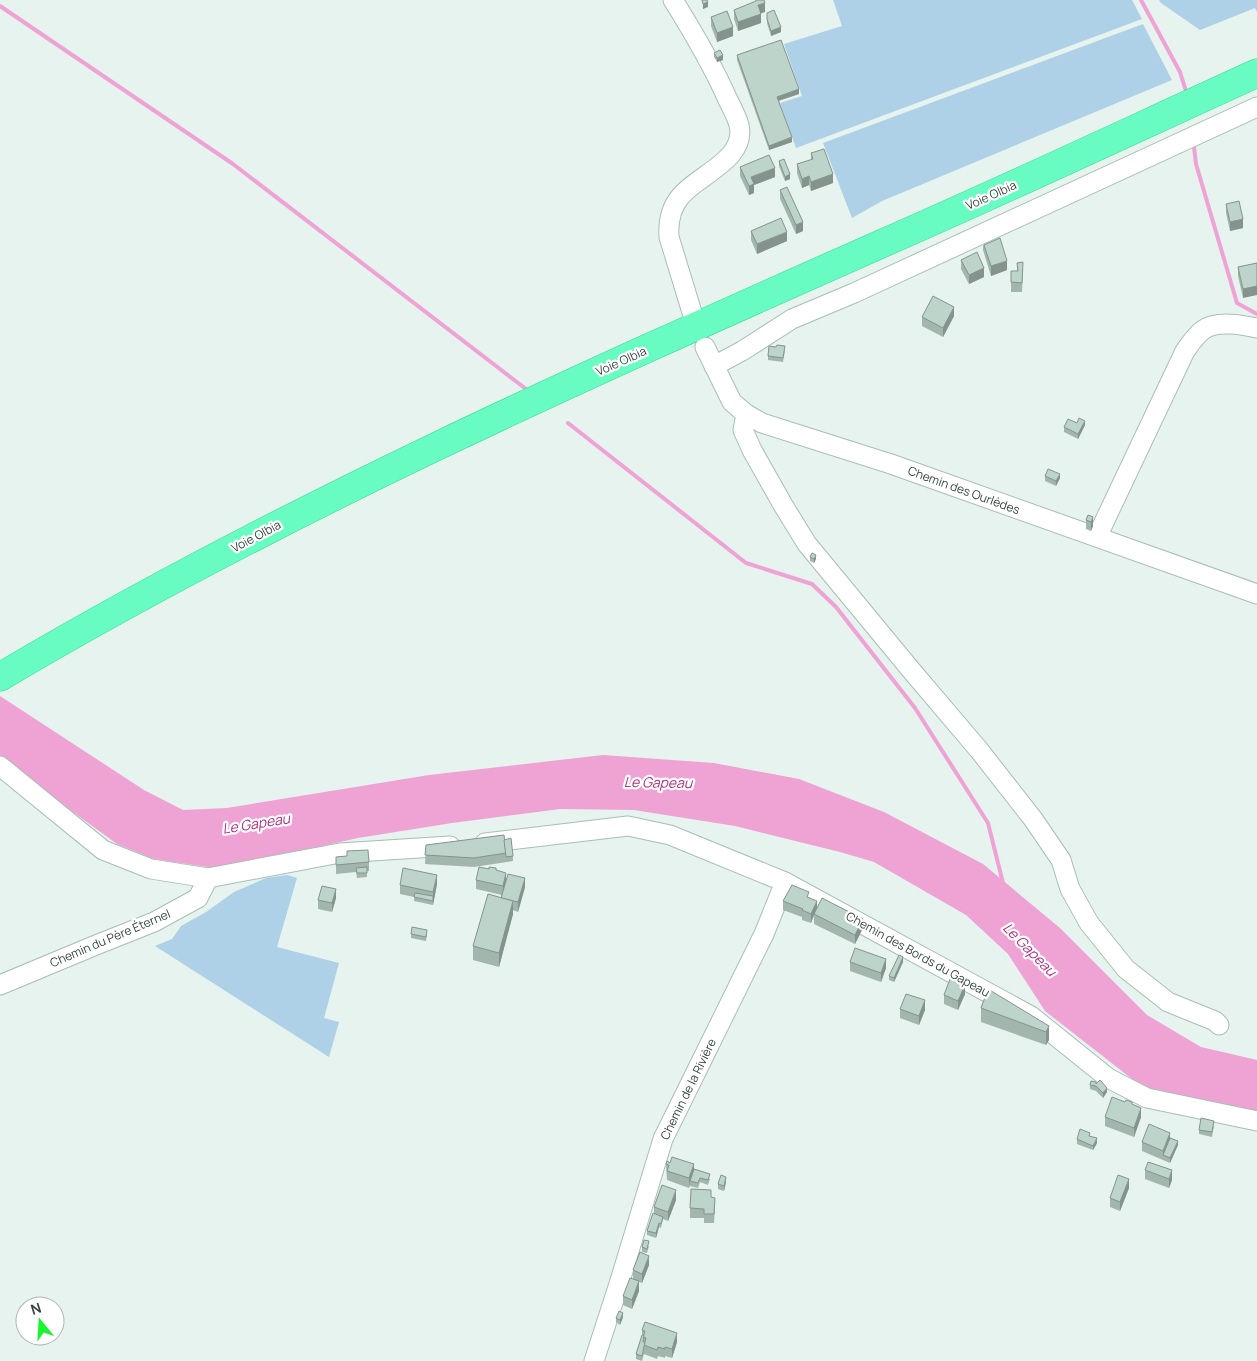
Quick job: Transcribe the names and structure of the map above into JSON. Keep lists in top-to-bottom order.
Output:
{
  "streets": {
    "highway": ["Voie Olbia"],
    "street": [
      "Chemin des Ourlèdes",
      "Chemin du Père Éternel",
      "Chemin des Bords du Gapeau",
      "Chemin de la Rivière"
    ]
  },
  "crossings": [
    ["Chemin du Père Éternel", "Chemin des Bords du Gapeau"],
    ["Chemin des Bords du Gapeau", "Chemin de la Rivière"]
  ],
  "water": ["Le Gapeau"],
  "north": "top"
}
